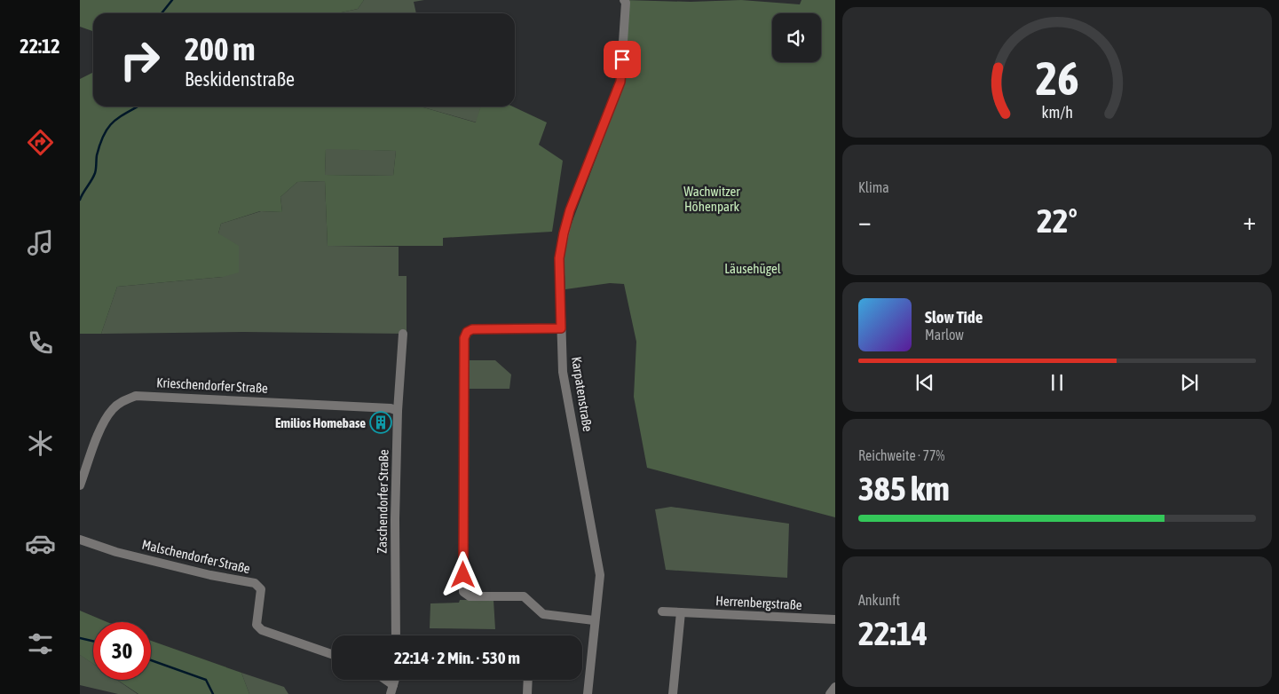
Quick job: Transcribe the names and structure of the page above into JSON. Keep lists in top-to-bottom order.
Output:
{
  "streets": {
    "street": [
      "Krieschendorfer Straße",
      "Karpatenstraße",
      "Zaschendorfer Straße",
      "Malschendorfer Straße",
      "Herrenbergstraße"
    ]
  },
  "crossings": [
    ["Krieschendorfer Straße", "Zaschendorfer Straße"]
  ],
  "parks": ["Wachwitzer Höhenpark", "Läusehügel"],
  "places": {
    "building": ["Emilios Homebase"]
  },
  "page": {
    "tabs": "22:12",
    "turn": ["200 m", "Beskidenstraße"],
    "tile": [
      "Klima",
      ["Reichweite · 77%", "385 km"],
      ["Ankunft", "22:14"]
    ],
    "heat": ["−", "22°", "+"],
    "song": ["Slow Tide", "Marlow"],
    "limit": "30",
    "trip": "22:14 · 2 Min. · 530 m",
    "gauge": ["26", "km/h"]
  }
}
